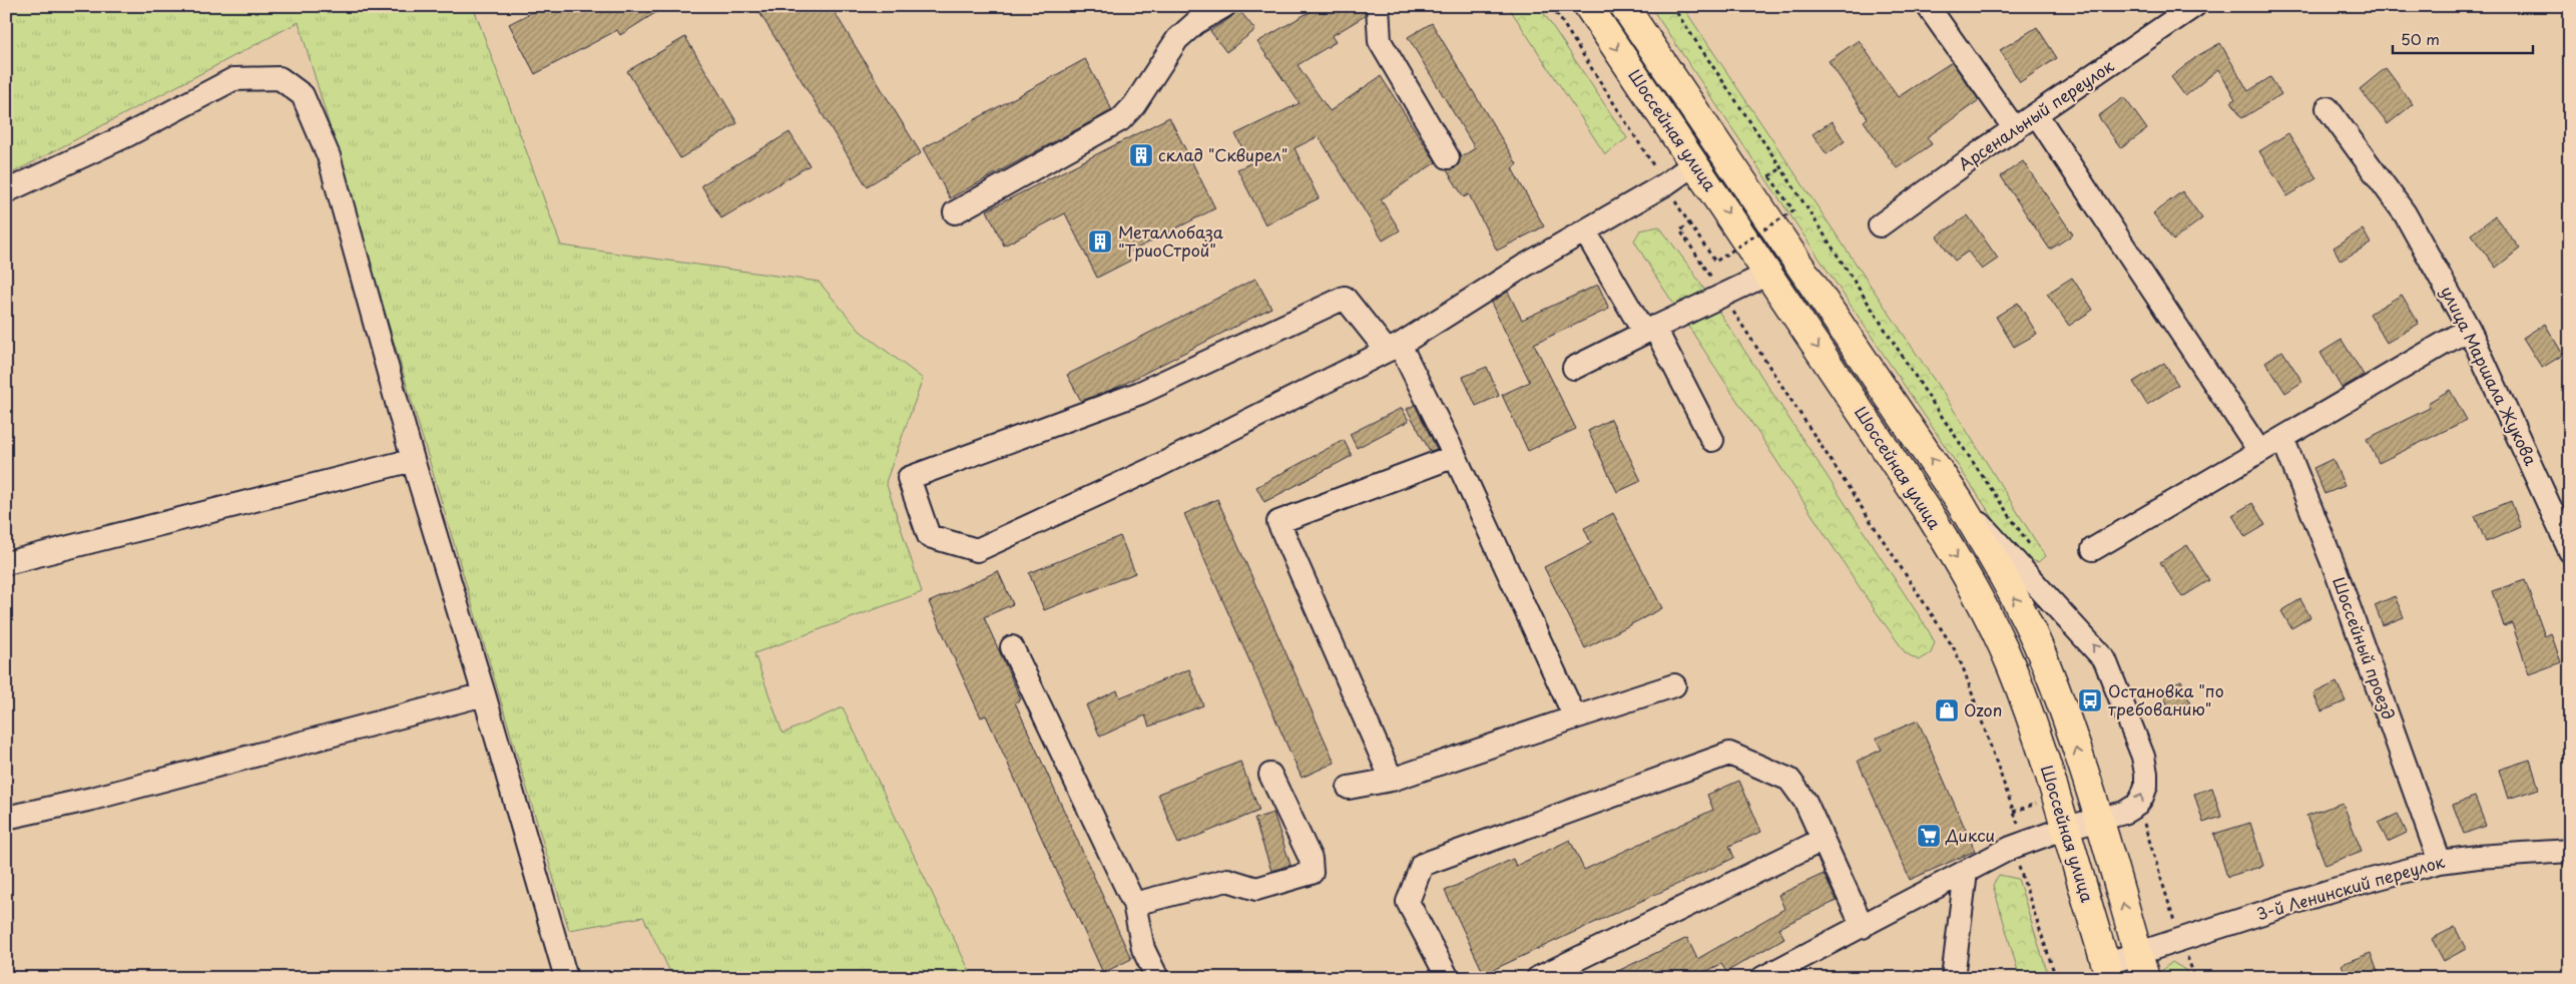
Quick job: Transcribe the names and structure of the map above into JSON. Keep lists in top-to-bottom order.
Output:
{
  "streets": {
    "main road": ["Шоссейная улица"],
    "street": [
      "Арсенальный переулок",
      "улица Маршала Жукова",
      "Шоссейный проезд",
      "3-й Ленинский переулок"
    ]
  },
  "crossings": [
    ["Шоссейная улица", "3-й Ленинский переулок"],
    ["Шоссейный проезд", "3-й Ленинский переулок"]
  ],
  "places": {
    "building": ["склад \"Сквирел\"", "Металлобаза \"ТриоСтрой\""],
    "bus stop": ["Остановка \"по требованию\""],
    "shop": ["Ozon"],
    "supermarket": ["Дикси"]
  },
  "scale_bar": "50 m"
}
